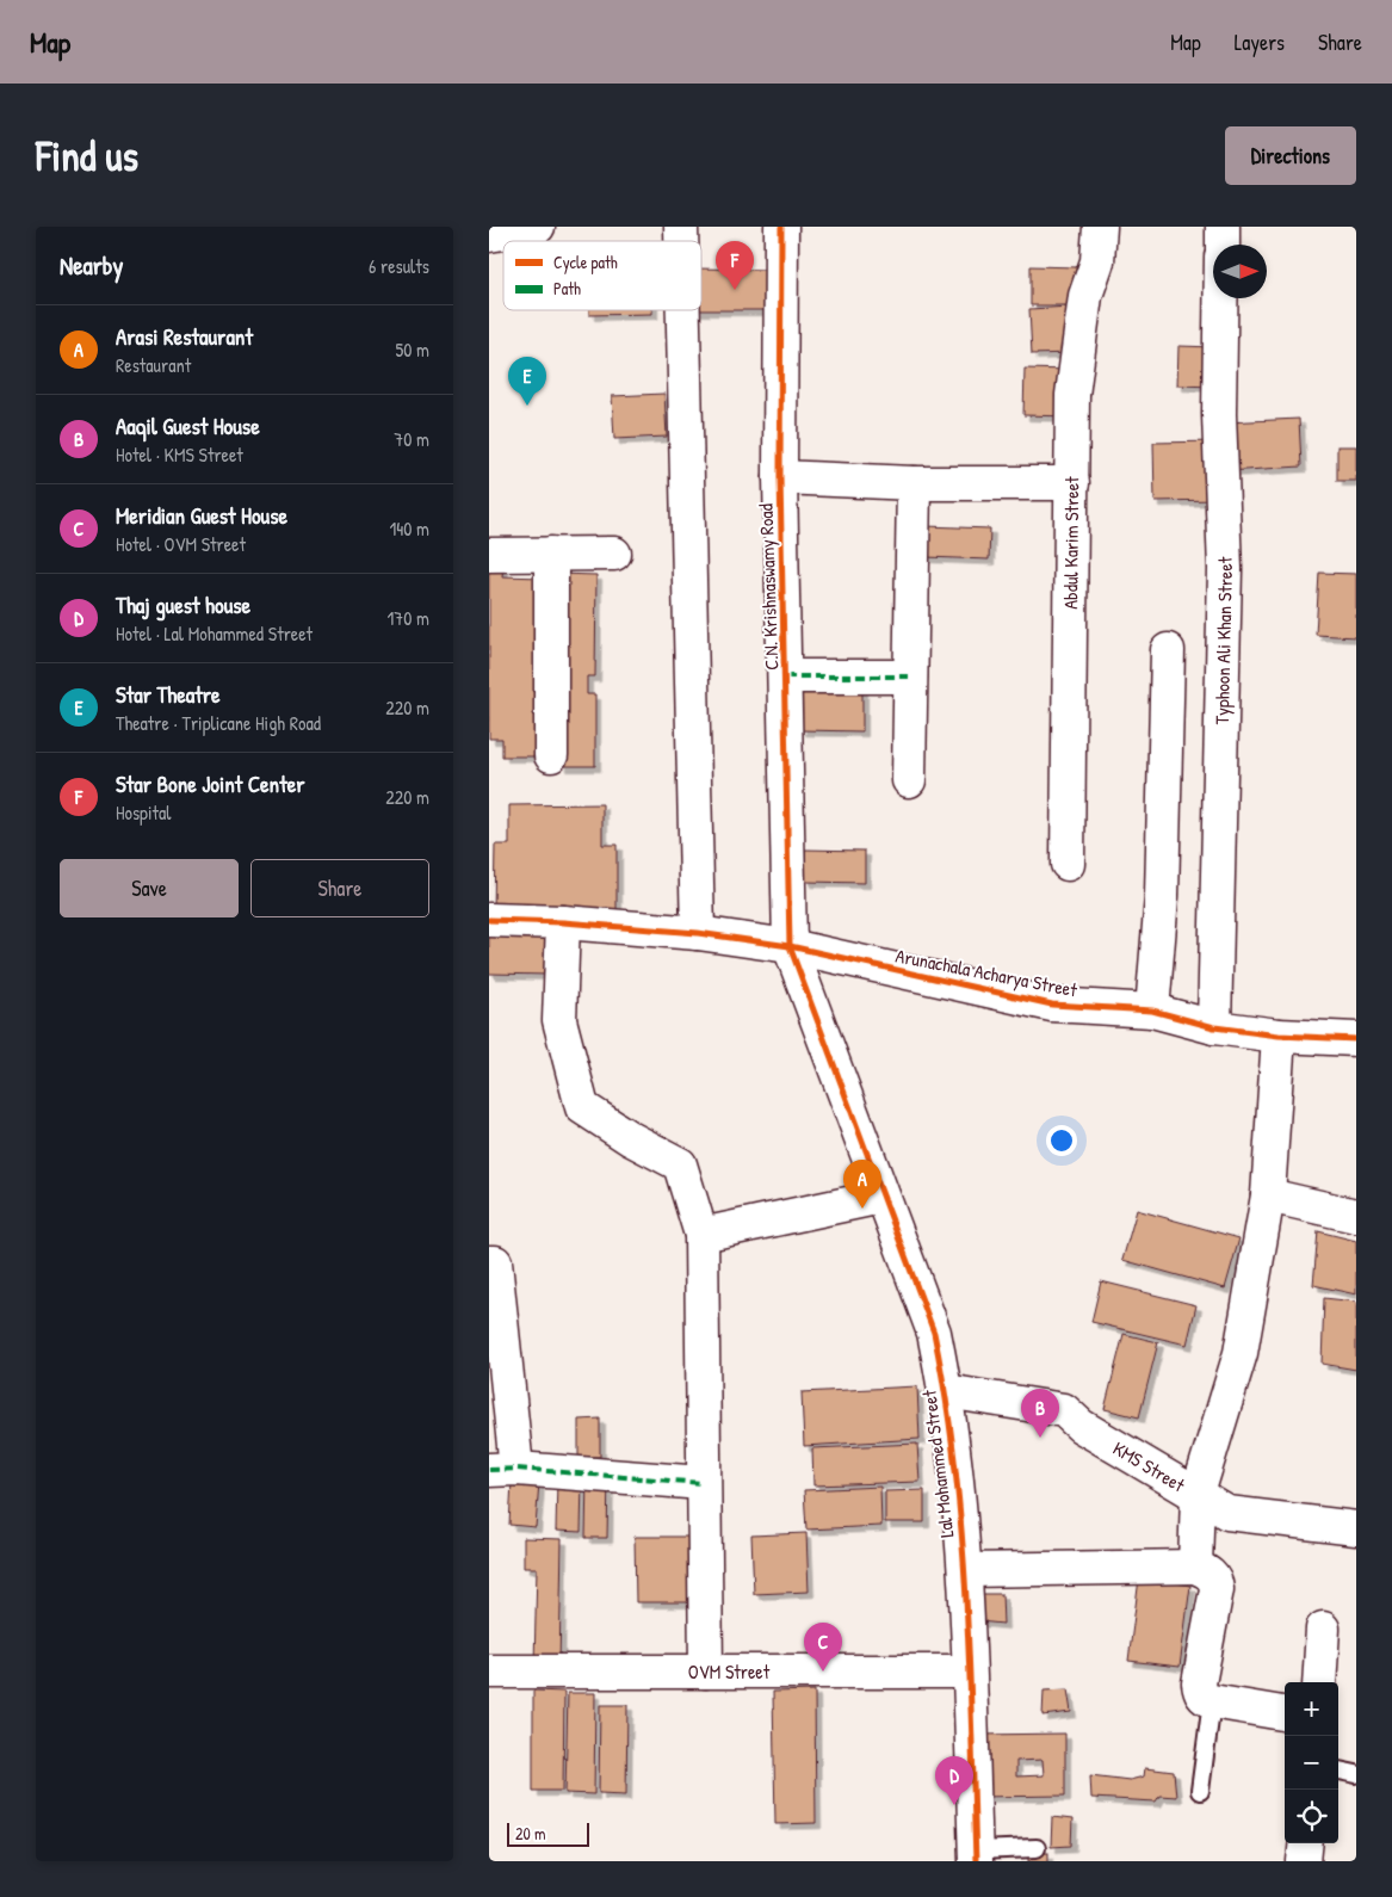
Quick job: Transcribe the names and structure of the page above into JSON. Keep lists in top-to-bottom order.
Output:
{
  "streets": {
    "street": [
      "Abdul Karim Street",
      "C.N. Krishnaswamy Road",
      "Typhoon Ali Khan Street",
      "Arunachala Acharya Street",
      "Lal Mohammed Street",
      "KMS Street",
      "OVM Street"
    ]
  },
  "crossings": [
    ["C.N. Krishnaswamy Road", "Arunachala Acharya Street"],
    ["C.N. Krishnaswamy Road", "Lal Mohammed Street"],
    ["Typhoon Ali Khan Street", "Arunachala Acharya Street"],
    ["Arunachala Acharya Street", "Lal Mohammed Street"],
    ["Lal Mohammed Street", "KMS Street"],
    ["Lal Mohammed Street", "OVM Street"]
  ],
  "legend": ["Cycle path", "Path"],
  "scale_bar": "20 m",
  "north": "right",
  "page": {
    "header": "Map",
    "nav": ["Map", "Layers", "Share"],
    "buttons": [
      "Directions",
      ["Save", "Share"]
    ],
    "title": "Find us",
    "heading": ["Nearby", "6 results"],
    "pins": [
      "F",
      "E",
      "A",
      "B",
      "C",
      "D"
    ],
    "list": [
      {
        "mark": "A",
        "name": "Arasi Restaurant",
        "note": "Restaurant",
        "value": "50 m"
      },
      {
        "mark": "B",
        "name": "Aaqil Guest House",
        "note": "Hotel · KMS Street",
        "value": "70 m"
      },
      {
        "mark": "C",
        "name": "Meridian Guest House",
        "note": "Hotel · OVM Street",
        "value": "140 m"
      },
      {
        "mark": "D",
        "name": "Thaj guest house",
        "note": "Hotel · Lal Mohammed Street",
        "value": "170 m"
      },
      {
        "mark": "E",
        "name": "Star Theatre",
        "note": "Theatre · Triplicane High Road",
        "value": "220 m"
      },
      {
        "mark": "F",
        "name": "Star Bone Joint Center",
        "note": "Hospital",
        "value": "220 m"
      }
    ],
    "map_buttons": ["+", "−"],
    "scale": "20 m"
  }
}
